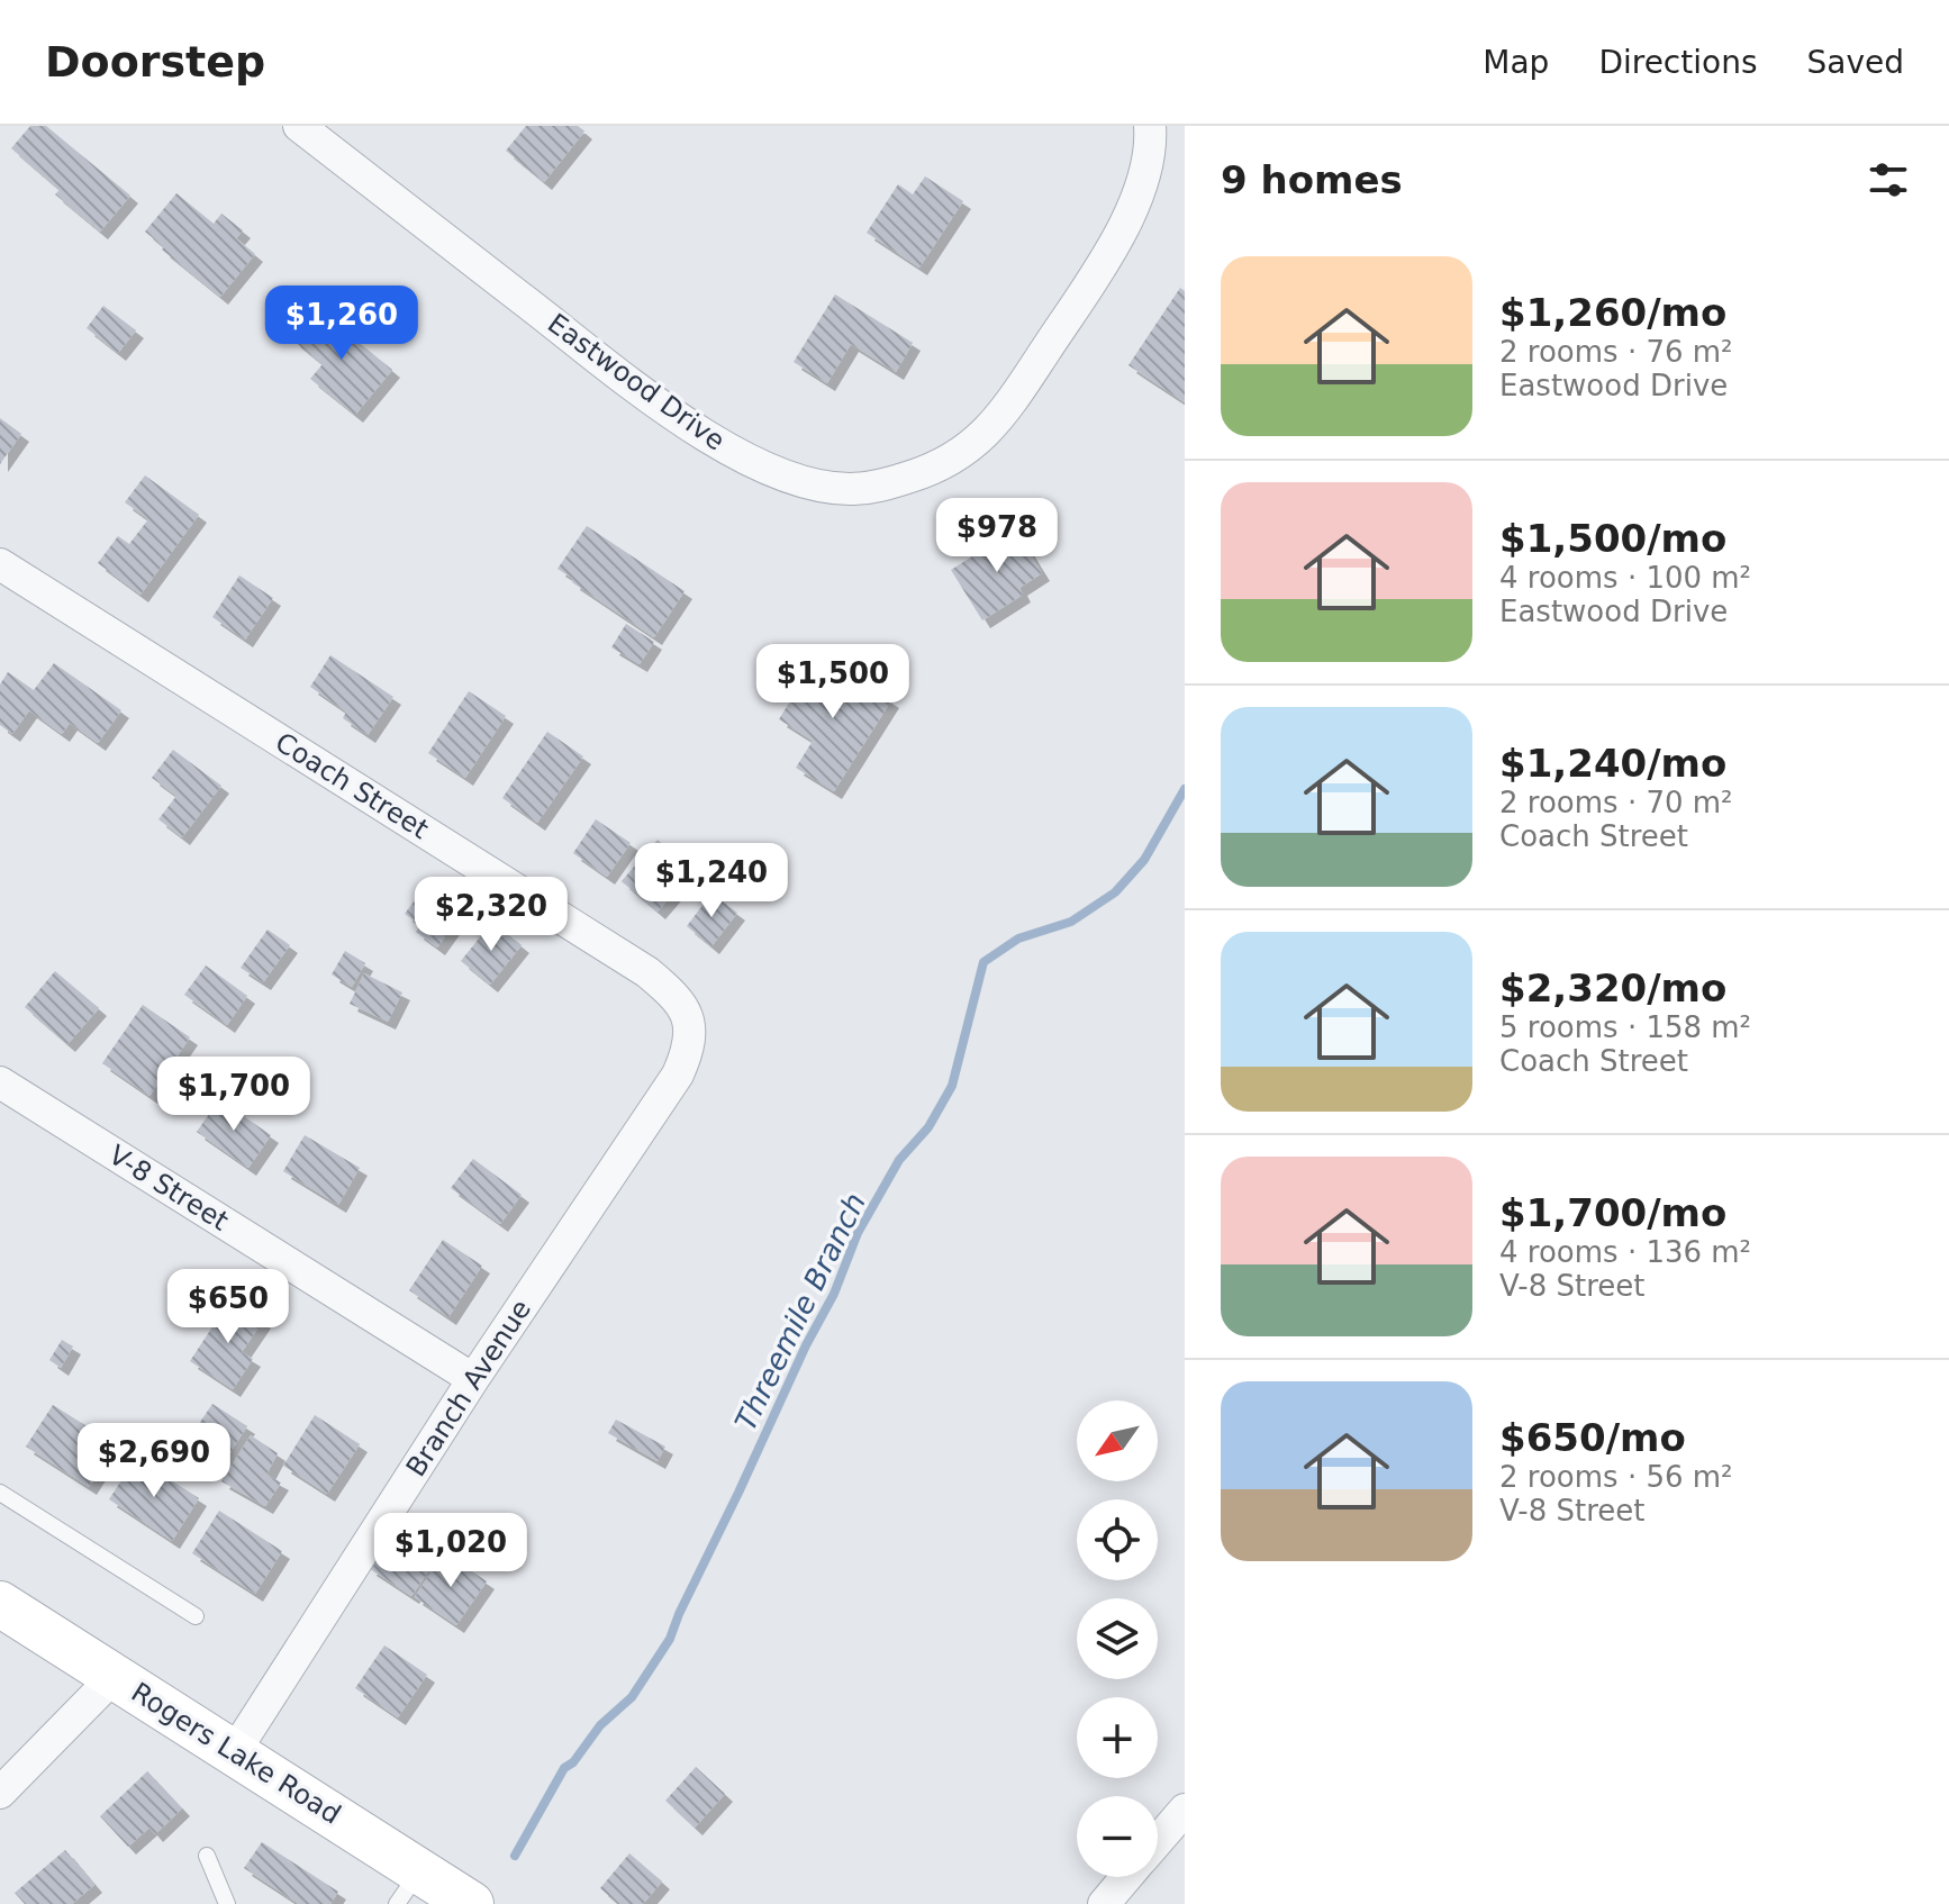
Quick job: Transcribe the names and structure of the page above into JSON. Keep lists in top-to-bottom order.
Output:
{
  "streets": {
    "main road": ["Rogers Lake Road"],
    "street": [
      "Eastwood Drive",
      "Coach Street",
      "V-8 Street",
      "Branch Avenue"
    ]
  },
  "crossings": [
    ["Coach Street", "Branch Avenue"],
    ["V-8 Street", "Branch Avenue"],
    ["Branch Avenue", "Rogers Lake Road"]
  ],
  "water": ["Threemile Branch"],
  "north": "bottom left",
  "page": {
    "header": "Doorstep",
    "nav": ["Map", "Directions", "Saved"],
    "heading": "9 homes",
    "list": [
      {
        "name": "$1,260/mo",
        "note": "2 rooms · 76 m² · Eastwood Drive"
      },
      {
        "name": "$1,500/mo",
        "note": "4 rooms · 100 m² · Eastwood Drive"
      },
      {
        "name": "$1,240/mo",
        "note": "2 rooms · 70 m² · Coach Street"
      },
      {
        "name": "$2,320/mo",
        "note": "5 rooms · 158 m² · Coach Street"
      },
      {
        "name": "$1,700/mo",
        "note": "4 rooms · 136 m² · V-8 Street"
      },
      {
        "name": "$650/mo",
        "note": "2 rooms · 56 m² · V-8 Street"
      }
    ],
    "price": [
      "$1,260",
      "$978",
      "$1,500",
      "$1,240",
      "$2,320",
      "$1,700",
      "$650",
      "$2,690",
      "$1,020"
    ],
    "map_buttons": ["+", "−"]
  }
}
